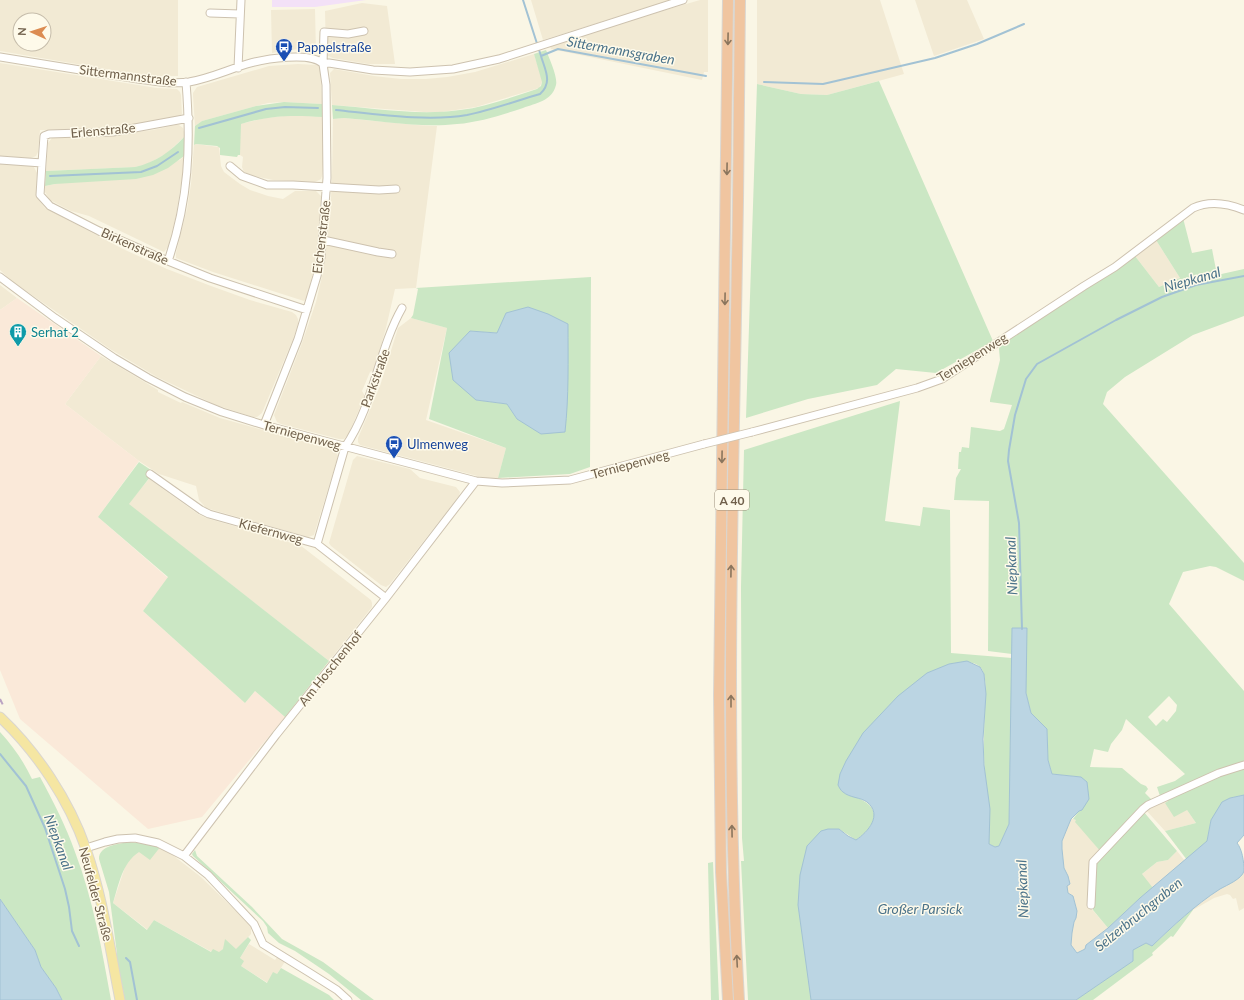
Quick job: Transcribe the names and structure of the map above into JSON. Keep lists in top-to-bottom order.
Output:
{
  "streets": {
    "highway": ["A 40"],
    "main road": ["Neufelder Straße"],
    "street": [
      "Sittermannstraße",
      "Erlenstraße",
      "Eichenstraße",
      "Birkenstraße",
      "Terniepenweg",
      "Parkstraße",
      "Kiefernweg",
      "Am Hoschenhof"
    ]
  },
  "crossings": [
    ["Sittermannstraße", "Eichenstraße"],
    ["Erlenstraße", "Birkenstraße"],
    ["Eichenstraße", "Birkenstraße"],
    ["Eichenstraße", "Terniepenweg"],
    ["Terniepenweg", "Parkstraße"],
    ["Terniepenweg", "Am Hoschenhof"],
    ["Kiefernweg", "Am Hoschenhof"]
  ],
  "water": [
    "Sittermannsgraben",
    "Niepkanal",
    "Großer Parsick",
    "Selzerbruchgraben"
  ],
  "places": {
    "bus stop": ["Pappelstraße", "Ulmenweg"],
    "building": ["Serhat 2"]
  },
  "north": "left"
}
